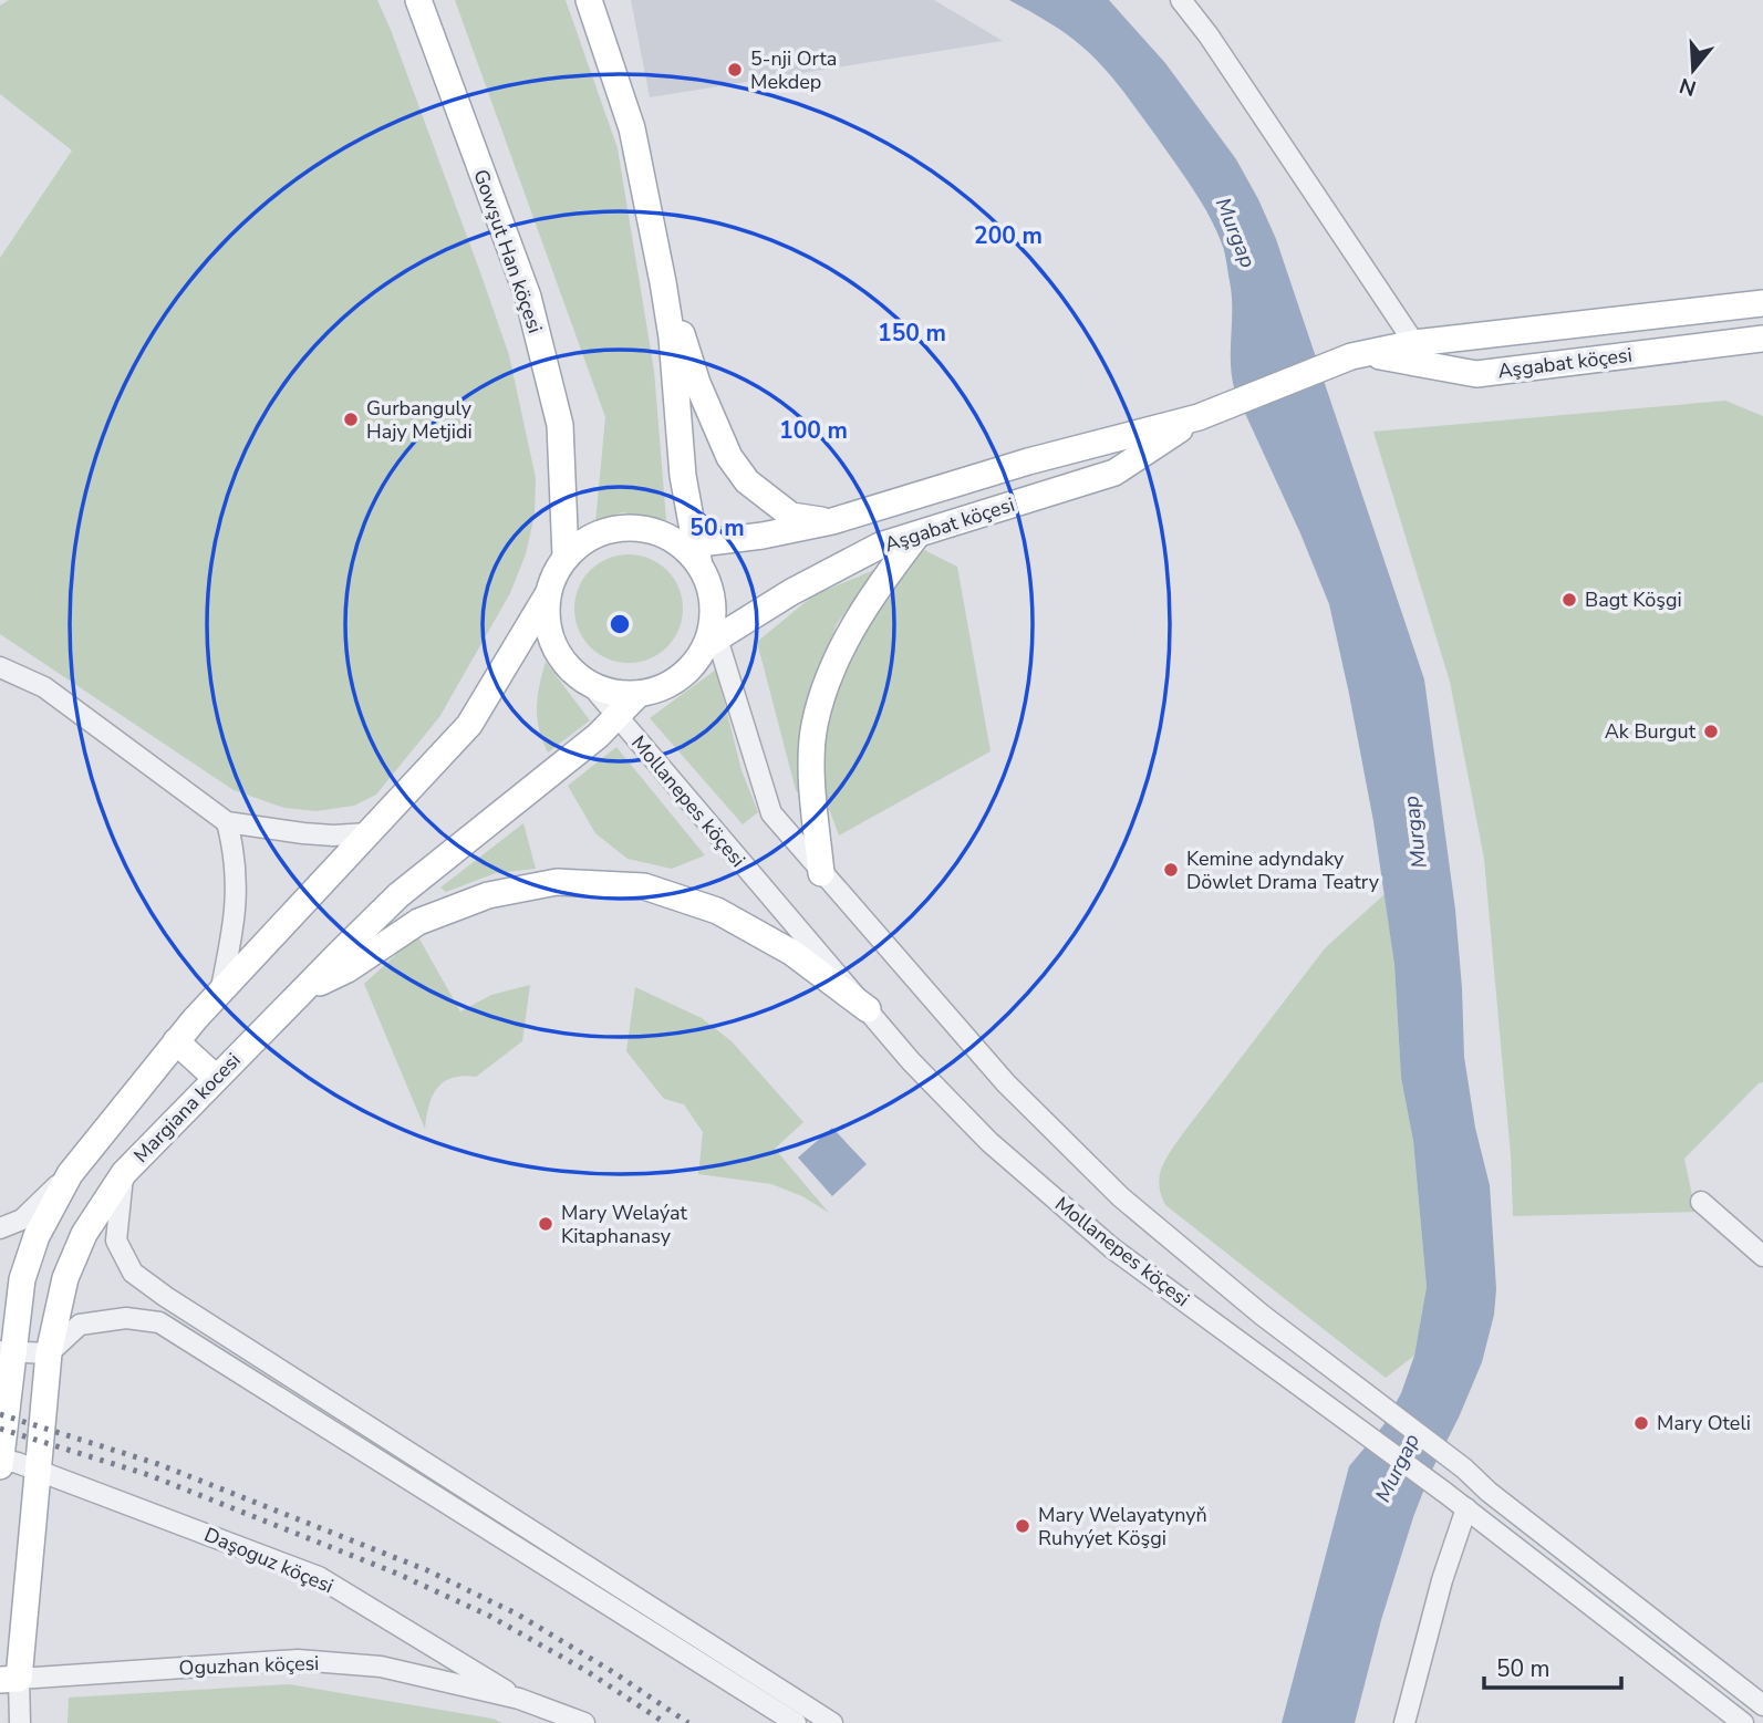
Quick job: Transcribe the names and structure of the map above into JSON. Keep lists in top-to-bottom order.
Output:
{
  "streets": {
    "main road": ["Gowşut Han köçesi", "Aşgabat köçesi", "Margiana kocesi"],
    "street": ["Mollanepes köçesi", "Daşoguz köçesi", "Oguzhan köçesi"]
  },
  "crossings": [
    ["Gowşut Han köçesi", "Aşgabat köçesi"],
    ["Gowşut Han köçesi", "Mollanepes köçesi"],
    ["Gowşut Han köçesi", "Margiana kocesi"],
    ["Aşgabat köçesi", "Mollanepes köçesi"],
    ["Aşgabat köçesi", "Margiana kocesi"],
    ["Mollanepes köçesi", "Margiana kocesi"],
    ["Margiana kocesi", "Daşoguz köçesi"],
    ["Margiana kocesi", "Oguzhan köçesi"],
    ["Daşoguz köçesi", "Oguzhan köçesi"]
  ],
  "water": ["Murgap"],
  "places": [
    "5-nji Orta Mekdep",
    "Gurbanguly Hajy Metjidi",
    "Bagt Köşgi",
    "Ak Burgut",
    "Kemine adyndaky Döwlet Drama Teatry",
    "Mary Welaýat Kitaphanasy",
    "Mary Oteli",
    "Mary Welayatynyň Ruhyýet Köşgi"
  ],
  "scale_bar": "50 m",
  "north": "bottom",
  "rings": [
    "200 m",
    "150 m",
    "100 m",
    "50 m"
  ]
}
